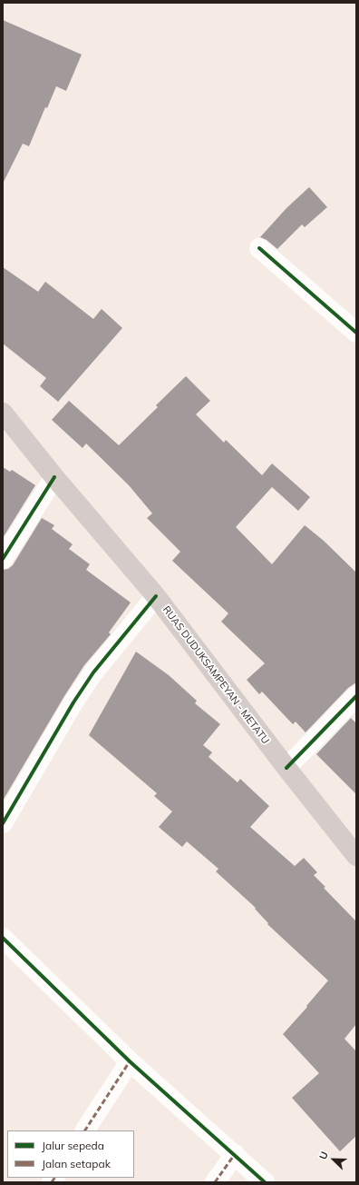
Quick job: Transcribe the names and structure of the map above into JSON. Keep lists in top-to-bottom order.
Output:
{
  "streets": {
    "main road": ["RUAS DUDUKSAMPEYAN - METATU"]
  },
  "legend": ["Jalur sepeda", "Jalan setapak"],
  "north": "top left"
}
